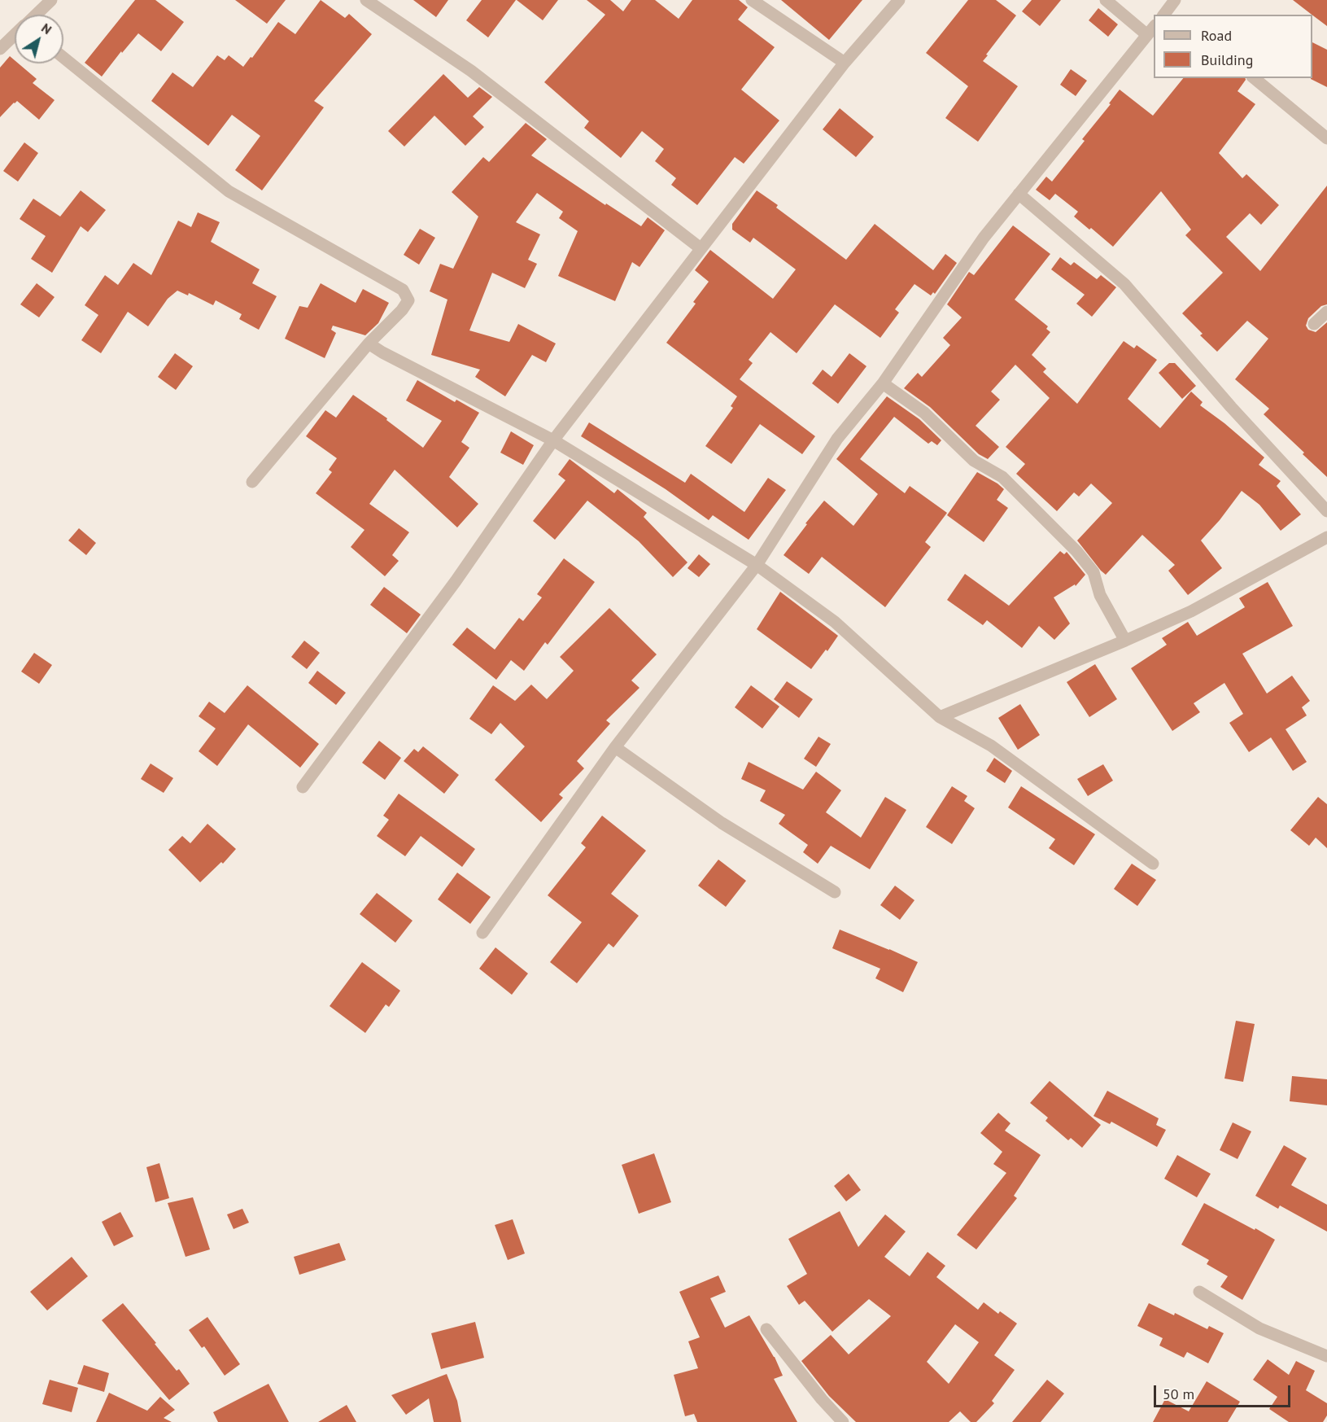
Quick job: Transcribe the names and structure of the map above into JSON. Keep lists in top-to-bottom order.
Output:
{
  "legend": ["Road", "Building"],
  "scale_bar": "50 m",
  "north": "top right"
}
